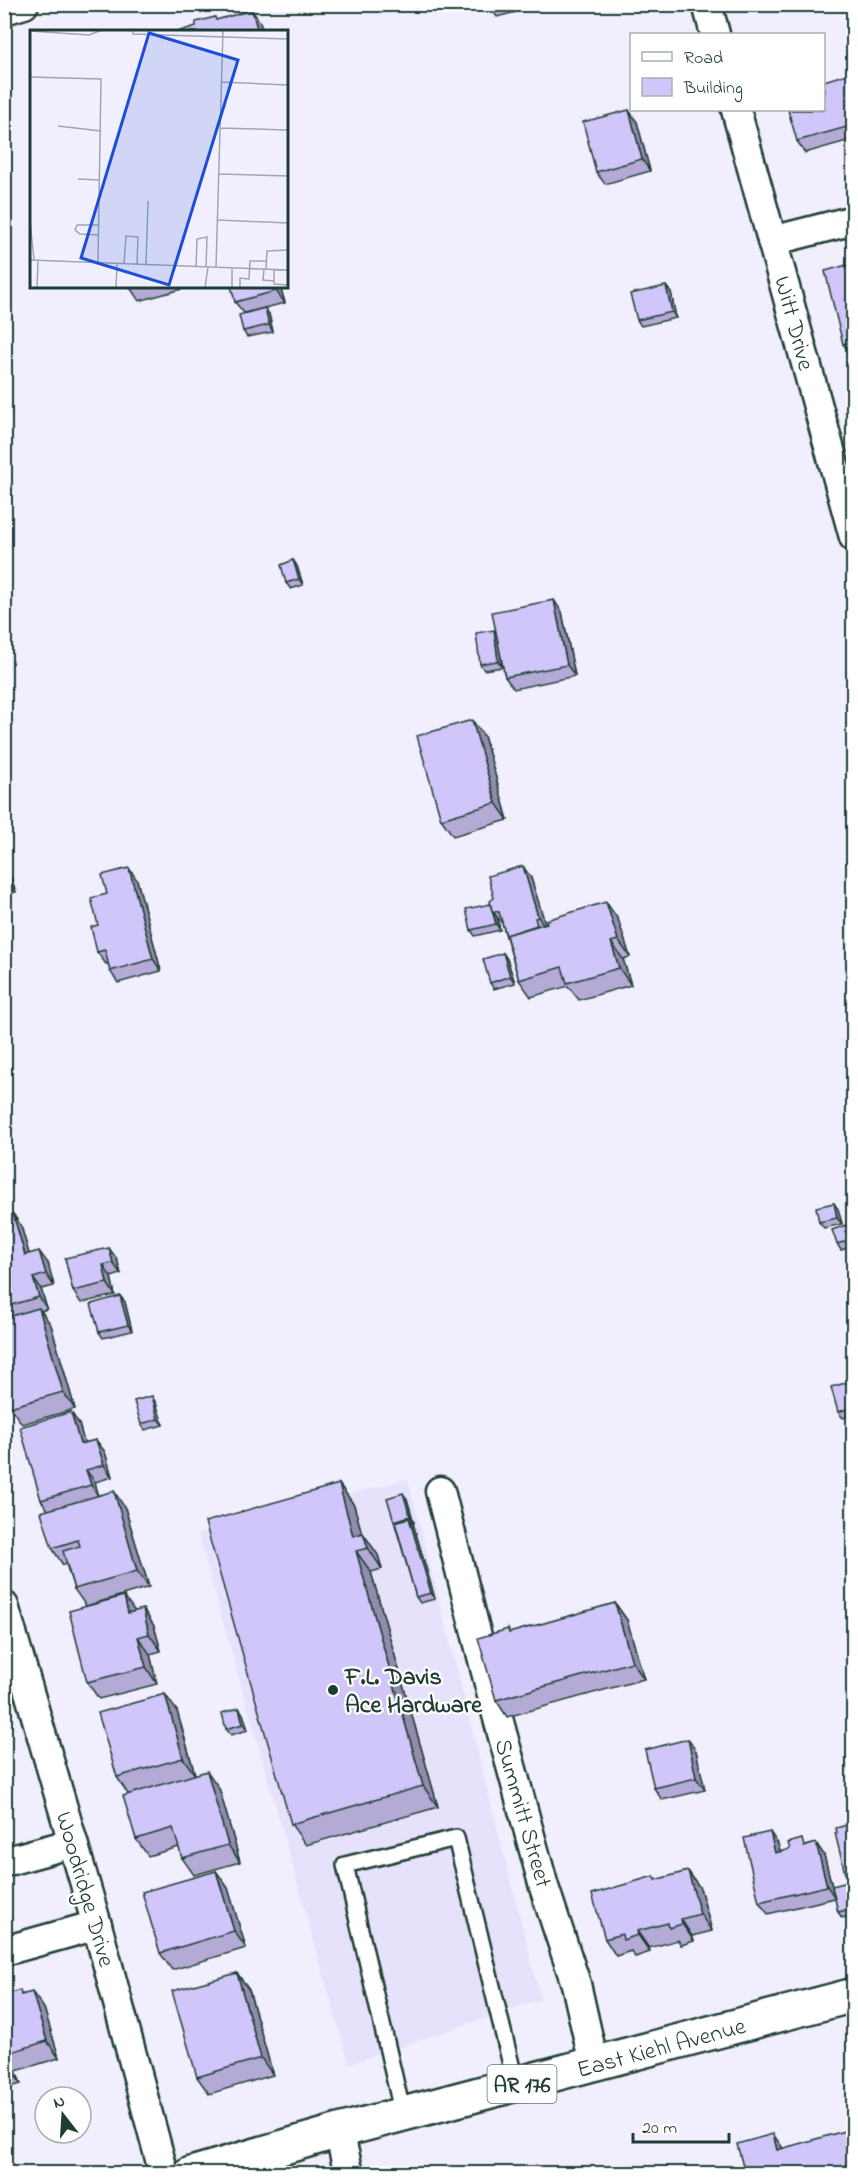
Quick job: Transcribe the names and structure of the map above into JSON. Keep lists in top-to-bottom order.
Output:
{
  "streets": {
    "main road": ["East Kiehl Avenue", "AR 176"],
    "street": ["Witt Drive", "Summitt Street", "Woodridge Drive"]
  },
  "crossings": [
    ["Summitt Street", "East Kiehl Avenue"]
  ],
  "places": ["F.L. Davis Ace Hardware"],
  "legend": ["Road", "Building"],
  "scale_bar": "20 m",
  "north": "top"
}
